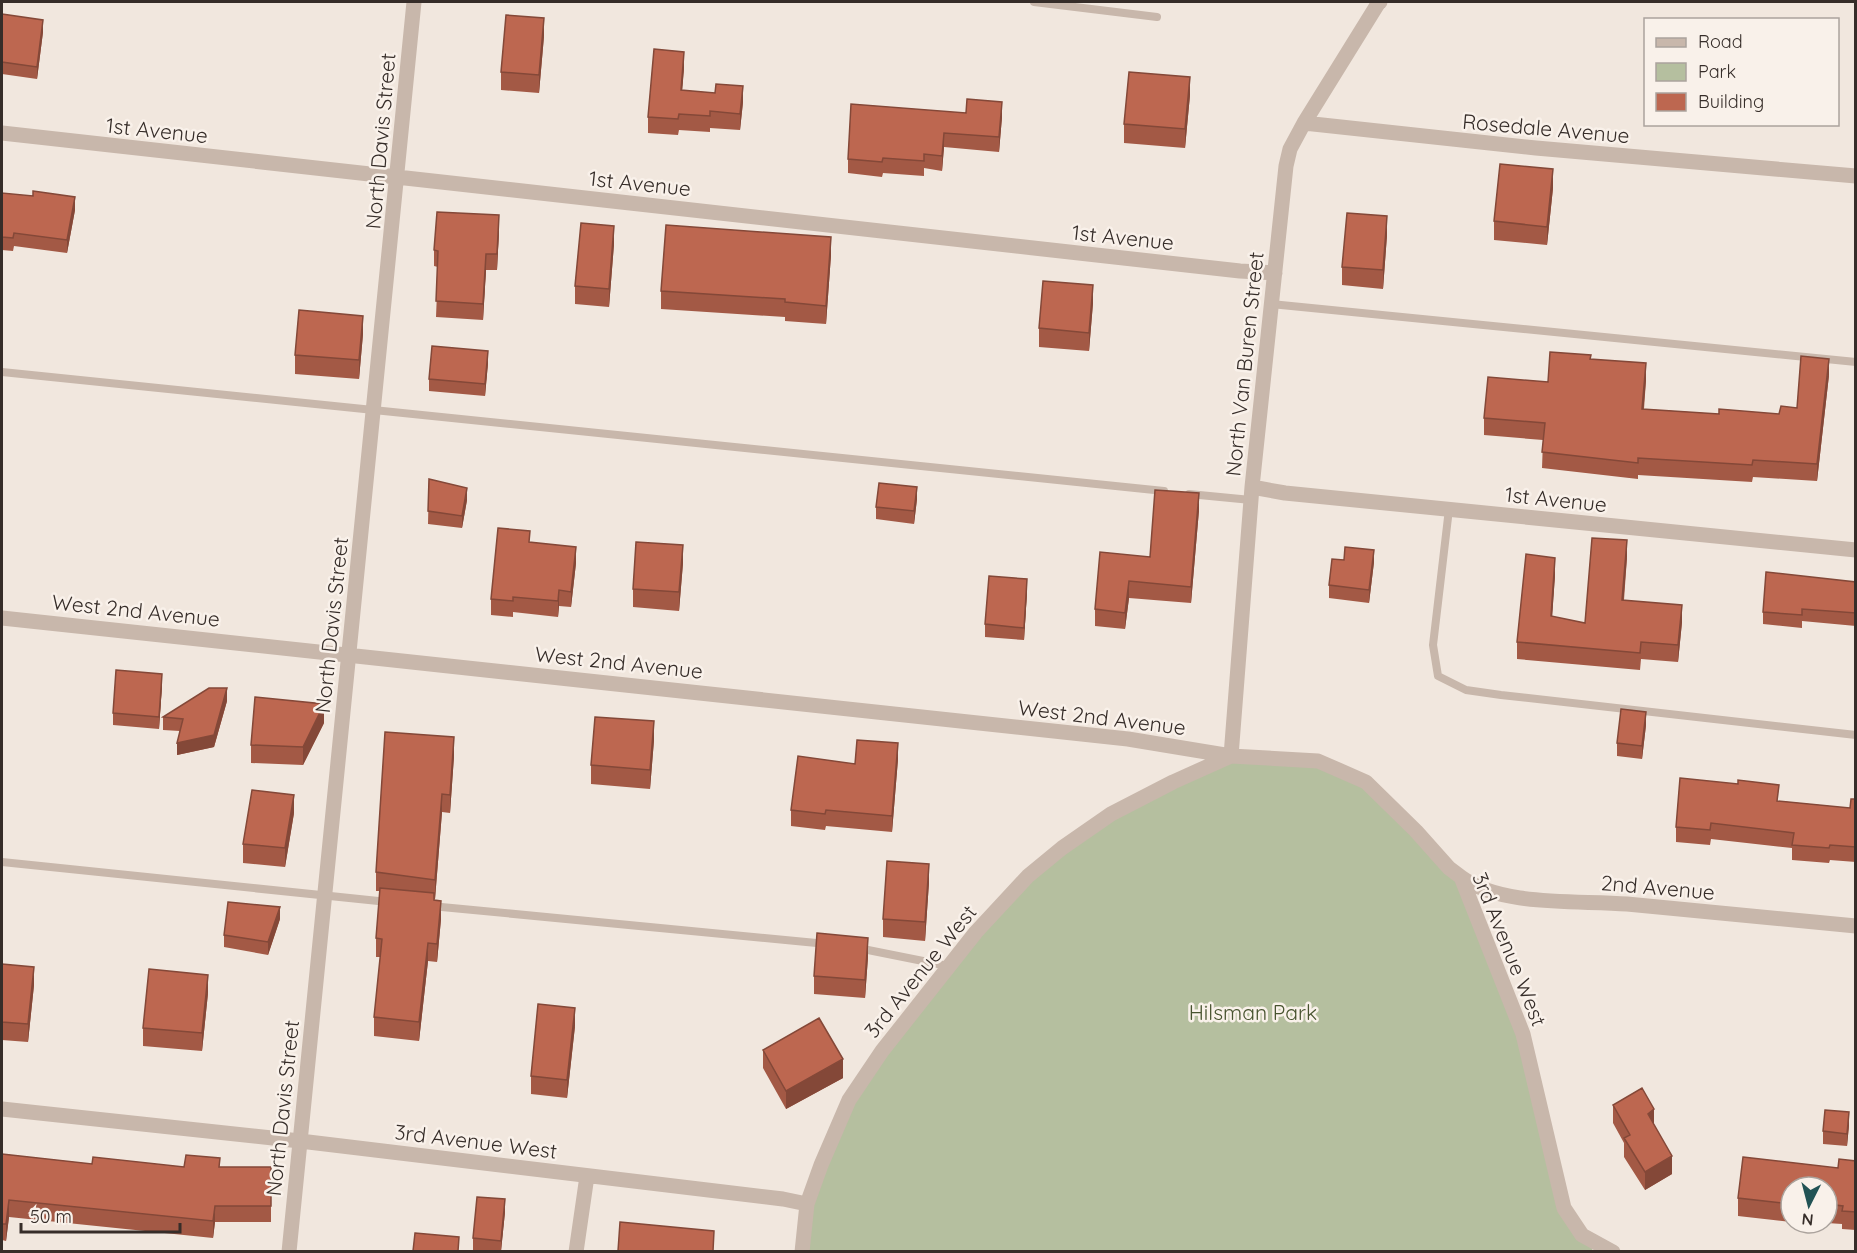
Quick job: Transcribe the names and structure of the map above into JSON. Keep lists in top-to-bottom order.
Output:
{
  "streets": {
    "street": [
      "Rosedale Avenue",
      "1st Avenue",
      "North Davis Street",
      "North Van Buren Street",
      "West 2nd Avenue",
      "2nd Avenue",
      "3rd Avenue West"
    ]
  },
  "crossings": [
    ["Rosedale Avenue", "North Van Buren Street"],
    ["1st Avenue", "North Davis Street"],
    ["1st Avenue", "North Van Buren Street"],
    ["North Davis Street", "West 2nd Avenue"],
    ["North Davis Street", "3rd Avenue West"],
    ["North Van Buren Street", "West 2nd Avenue"],
    ["North Van Buren Street", "3rd Avenue West"],
    ["West 2nd Avenue", "3rd Avenue West"],
    ["2nd Avenue", "3rd Avenue West"]
  ],
  "parks": ["Hilsman Park"],
  "legend": ["Road", "Park", "Building"],
  "scale_bar": "50 m",
  "north": "bottom"
}
